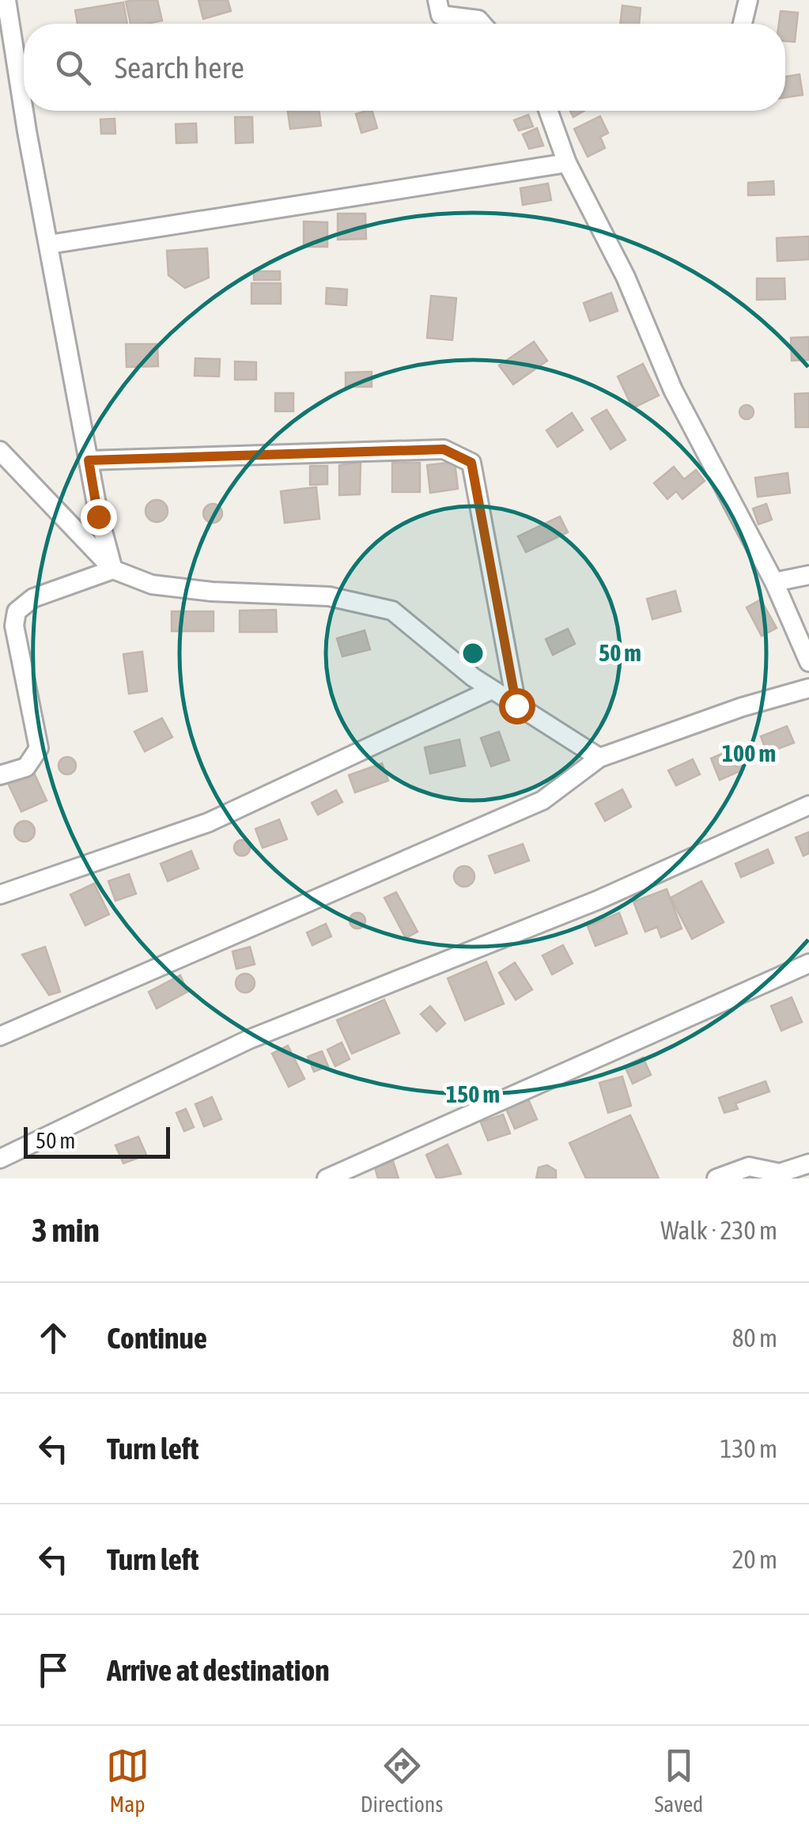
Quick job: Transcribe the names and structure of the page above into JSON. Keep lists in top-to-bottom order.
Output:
{
  "scale_bar": "50 m",
  "page": {
    "search": "Search here",
    "scale": "50 m",
    "heading": ["3 min", "Walk · 230 m"],
    "list": [
      ["Continue", "80 m"],
      ["Turn left", "130 m"],
      ["Turn left", "20 m"],
      "Arrive at destination"
    ],
    "nav": ["Map", "Directions", "Saved"]
  },
  "rings": ["50 m", "100 m", "150 m"]
}
